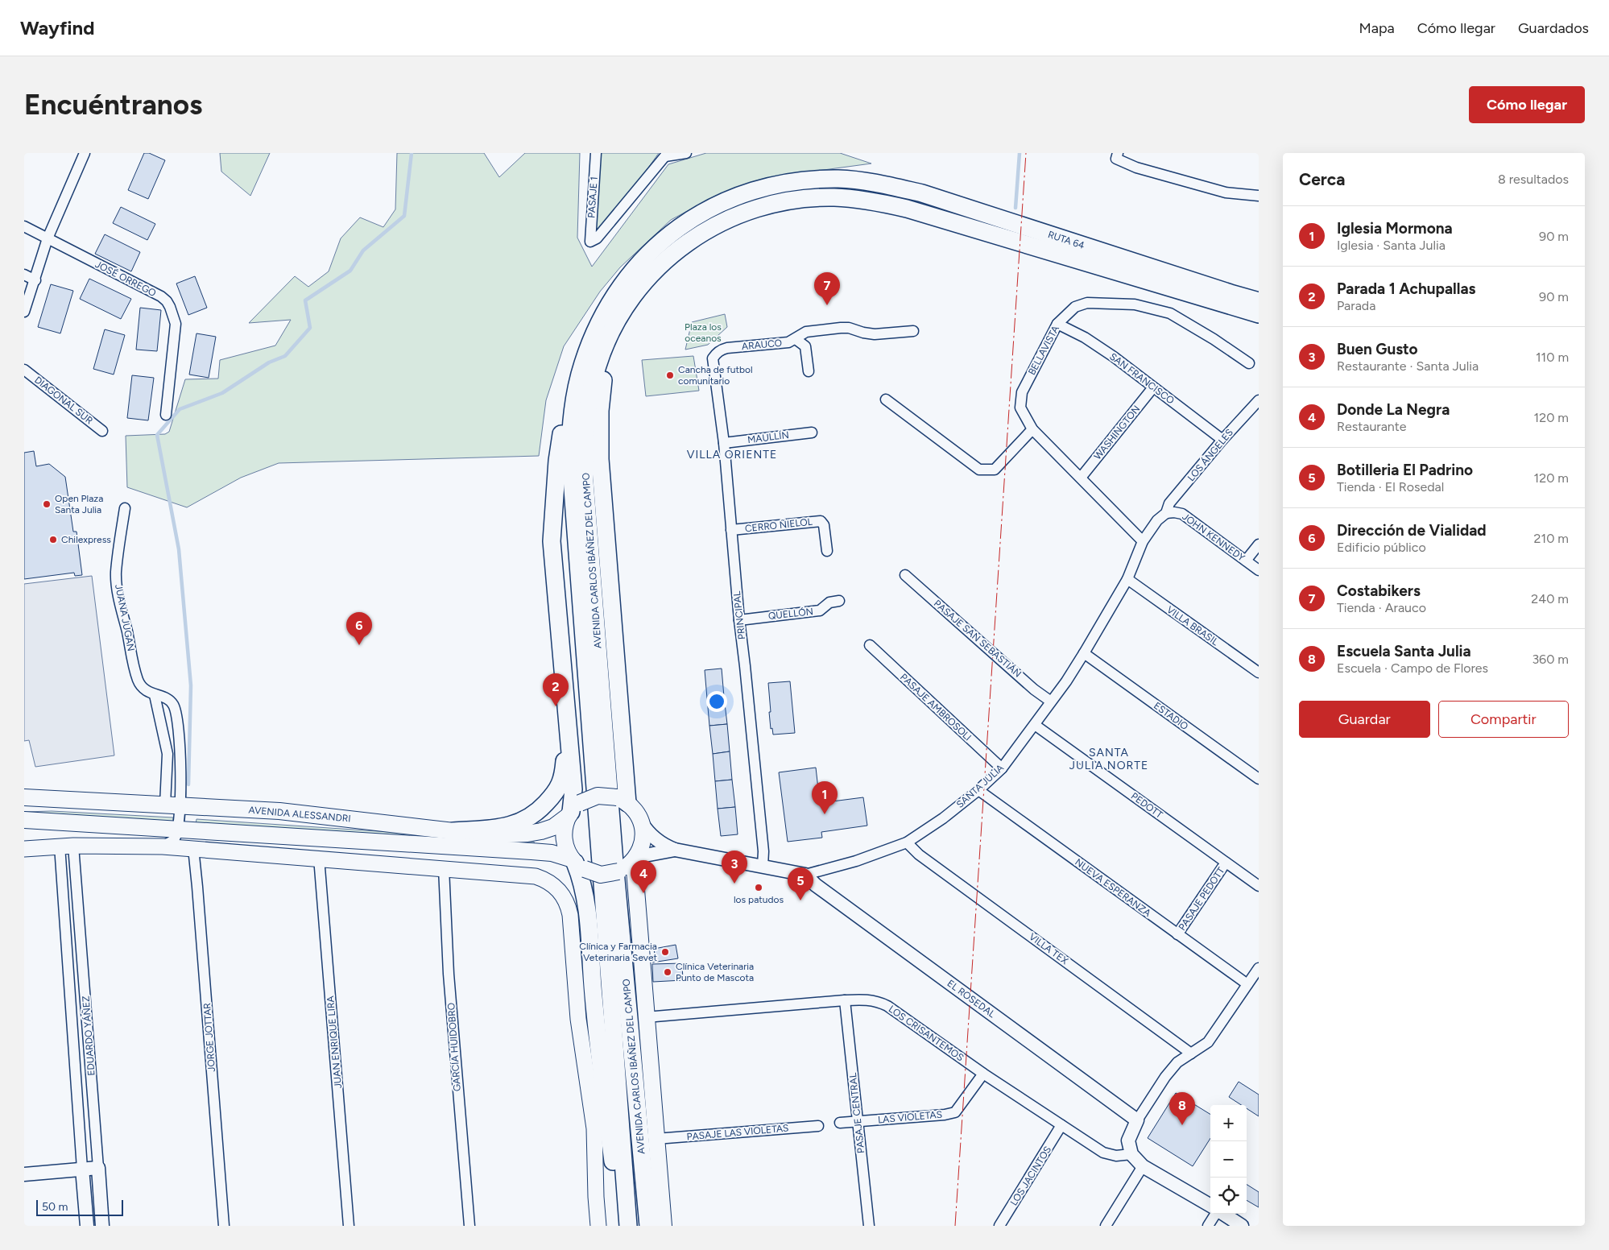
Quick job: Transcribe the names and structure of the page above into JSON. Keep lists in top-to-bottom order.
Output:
{
  "streets": {
    "highway": ["RUTA 64", "AVENIDA CARLOS IBÁÑEZ DEL CAMPO"],
    "main road": ["AVENIDA ALESSANDRI"],
    "street": [
      "PASAJE 1",
      "JOSÉ ORREGO",
      "ARAUCO",
      "BELLAVISTA",
      "SAN FRANCISCO",
      "DIAGONAL SUR",
      "WASHINGTON",
      "MAULLÍN",
      "LOS ÁNGELES",
      "CERRO ÑIELOL",
      "JOHN KENNEDY",
      "QUELLÓN",
      "PRINCIPAL",
      "JUANA JUGAN",
      "VILLA BRASIL",
      "PASAJE SAN SEBASTIÁN",
      "PASAJE AMBROSOLI",
      "ESTADIO",
      "SANTA JULIA",
      "PEDOTT",
      "NUEVA ESPERANZA",
      "PASAJE PEDOTT",
      "VILLA TEX",
      "EL ROSEDAL",
      "LOS CRISANTEMOS",
      "EDUARDO YÁÑEZ",
      "JORGE JOTTAR",
      "JUAN ENRIQUE LIRA",
      "GARCÍA HUIDOBRO",
      "PASAJE CENTRAL",
      "LAS VIOLETAS",
      "PASAJE LAS VIOLETAS",
      "LOS JACINTOS"
    ]
  },
  "crossings": [
    ["RUTA 64", "AVENIDA CARLOS IBÁÑEZ DEL CAMPO"],
    ["ARAUCO", "PRINCIPAL"],
    ["BELLAVISTA", "SAN FRANCISCO"],
    ["BELLAVISTA", "WASHINGTON"],
    ["BELLAVISTA", "SANTA JULIA"],
    ["SAN FRANCISCO", "WASHINGTON"],
    ["SAN FRANCISCO", "LOS ÁNGELES"],
    ["MAULLÍN", "PRINCIPAL"],
    ["LOS ÁNGELES", "JOHN KENNEDY"],
    ["LOS ÁNGELES", "SANTA JULIA"],
    ["CERRO ÑIELOL", "PRINCIPAL"],
    ["JOHN KENNEDY", "SANTA JULIA"],
    ["AVENIDA CARLOS IBÁÑEZ DEL CAMPO", "SANTA JULIA"],
    ["AVENIDA CARLOS IBÁÑEZ DEL CAMPO", "AVENIDA ALESSANDRI"],
    ["AVENIDA CARLOS IBÁÑEZ DEL CAMPO", "LOS CRISANTEMOS"],
    ["AVENIDA CARLOS IBÁÑEZ DEL CAMPO", "PASAJE LAS VIOLETAS"],
    ["QUELLÓN", "PRINCIPAL"],
    ["PRINCIPAL", "SANTA JULIA"],
    ["JUANA JUGAN", "AVENIDA ALESSANDRI"],
    ["VILLA BRASIL", "SANTA JULIA"],
    ["PASAJE SAN SEBASTIÁN", "SANTA JULIA"],
    ["PASAJE AMBROSOLI", "SANTA JULIA"],
    ["ESTADIO", "SANTA JULIA"],
    ["SANTA JULIA", "PEDOTT"],
    ["SANTA JULIA", "AVENIDA ALESSANDRI"],
    ["SANTA JULIA", "NUEVA ESPERANZA"],
    ["SANTA JULIA", "VILLA TEX"],
    ["SANTA JULIA", "EL ROSEDAL"],
    ["PEDOTT", "PASAJE PEDOTT"],
    ["NUEVA ESPERANZA", "PASAJE PEDOTT"],
    ["LOS CRISANTEMOS", "PASAJE CENTRAL"],
    ["LOS CRISANTEMOS", "LAS VIOLETAS"],
    ["LOS CRISANTEMOS", "LOS JACINTOS"],
    ["PASAJE CENTRAL", "LAS VIOLETAS"]
  ],
  "districts": ["VILLA ORIENTE", "SANTA JULIA NORTE"],
  "parks": ["Plaza los oceanos"],
  "places": [
    "Cancha de futbol comunitario",
    "Open Plaza Santa Julia",
    "Chilexpress",
    "los patudos",
    "Clínica y Farmacia Veterinaria Sevet",
    "Clínica Veterinaria Punto de Mascota"
  ],
  "scale_bar": "50 m",
  "page": {
    "header": "Wayfind",
    "nav": ["Mapa", "Cómo llegar", "Guardados"],
    "buttons": [
      "Cómo llegar",
      ["Guardar", "Compartir"]
    ],
    "title": "Encuéntranos",
    "heading": ["Cerca", "8 resultados"],
    "list": [
      {
        "mark": "1",
        "name": "Iglesia Mormona",
        "note": "Iglesia · Santa Julia",
        "value": "90 m"
      },
      {
        "mark": "2",
        "name": "Parada 1 Achupallas",
        "note": "Parada",
        "value": "90 m"
      },
      {
        "mark": "3",
        "name": "Buen Gusto",
        "note": "Restaurante · Santa Julia",
        "value": "110 m"
      },
      {
        "mark": "4",
        "name": "Donde La Negra",
        "note": "Restaurante",
        "value": "120 m"
      },
      {
        "mark": "5",
        "name": "Botilleria El Padrino",
        "note": "Tienda · El Rosedal",
        "value": "120 m"
      },
      {
        "mark": "6",
        "name": "Dirección de Vialidad",
        "note": "Edificio público",
        "value": "210 m"
      },
      {
        "mark": "7",
        "name": "Costabikers",
        "note": "Tienda · Arauco",
        "value": "240 m"
      },
      {
        "mark": "8",
        "name": "Escuela Santa Julia",
        "note": "Escuela · Campo de Flores",
        "value": "360 m"
      }
    ],
    "pins": [
      "7",
      "6",
      "2",
      "1",
      "3",
      "4",
      "5",
      "8"
    ],
    "map_buttons": ["+", "−"],
    "scale": "50 m"
  }
}
